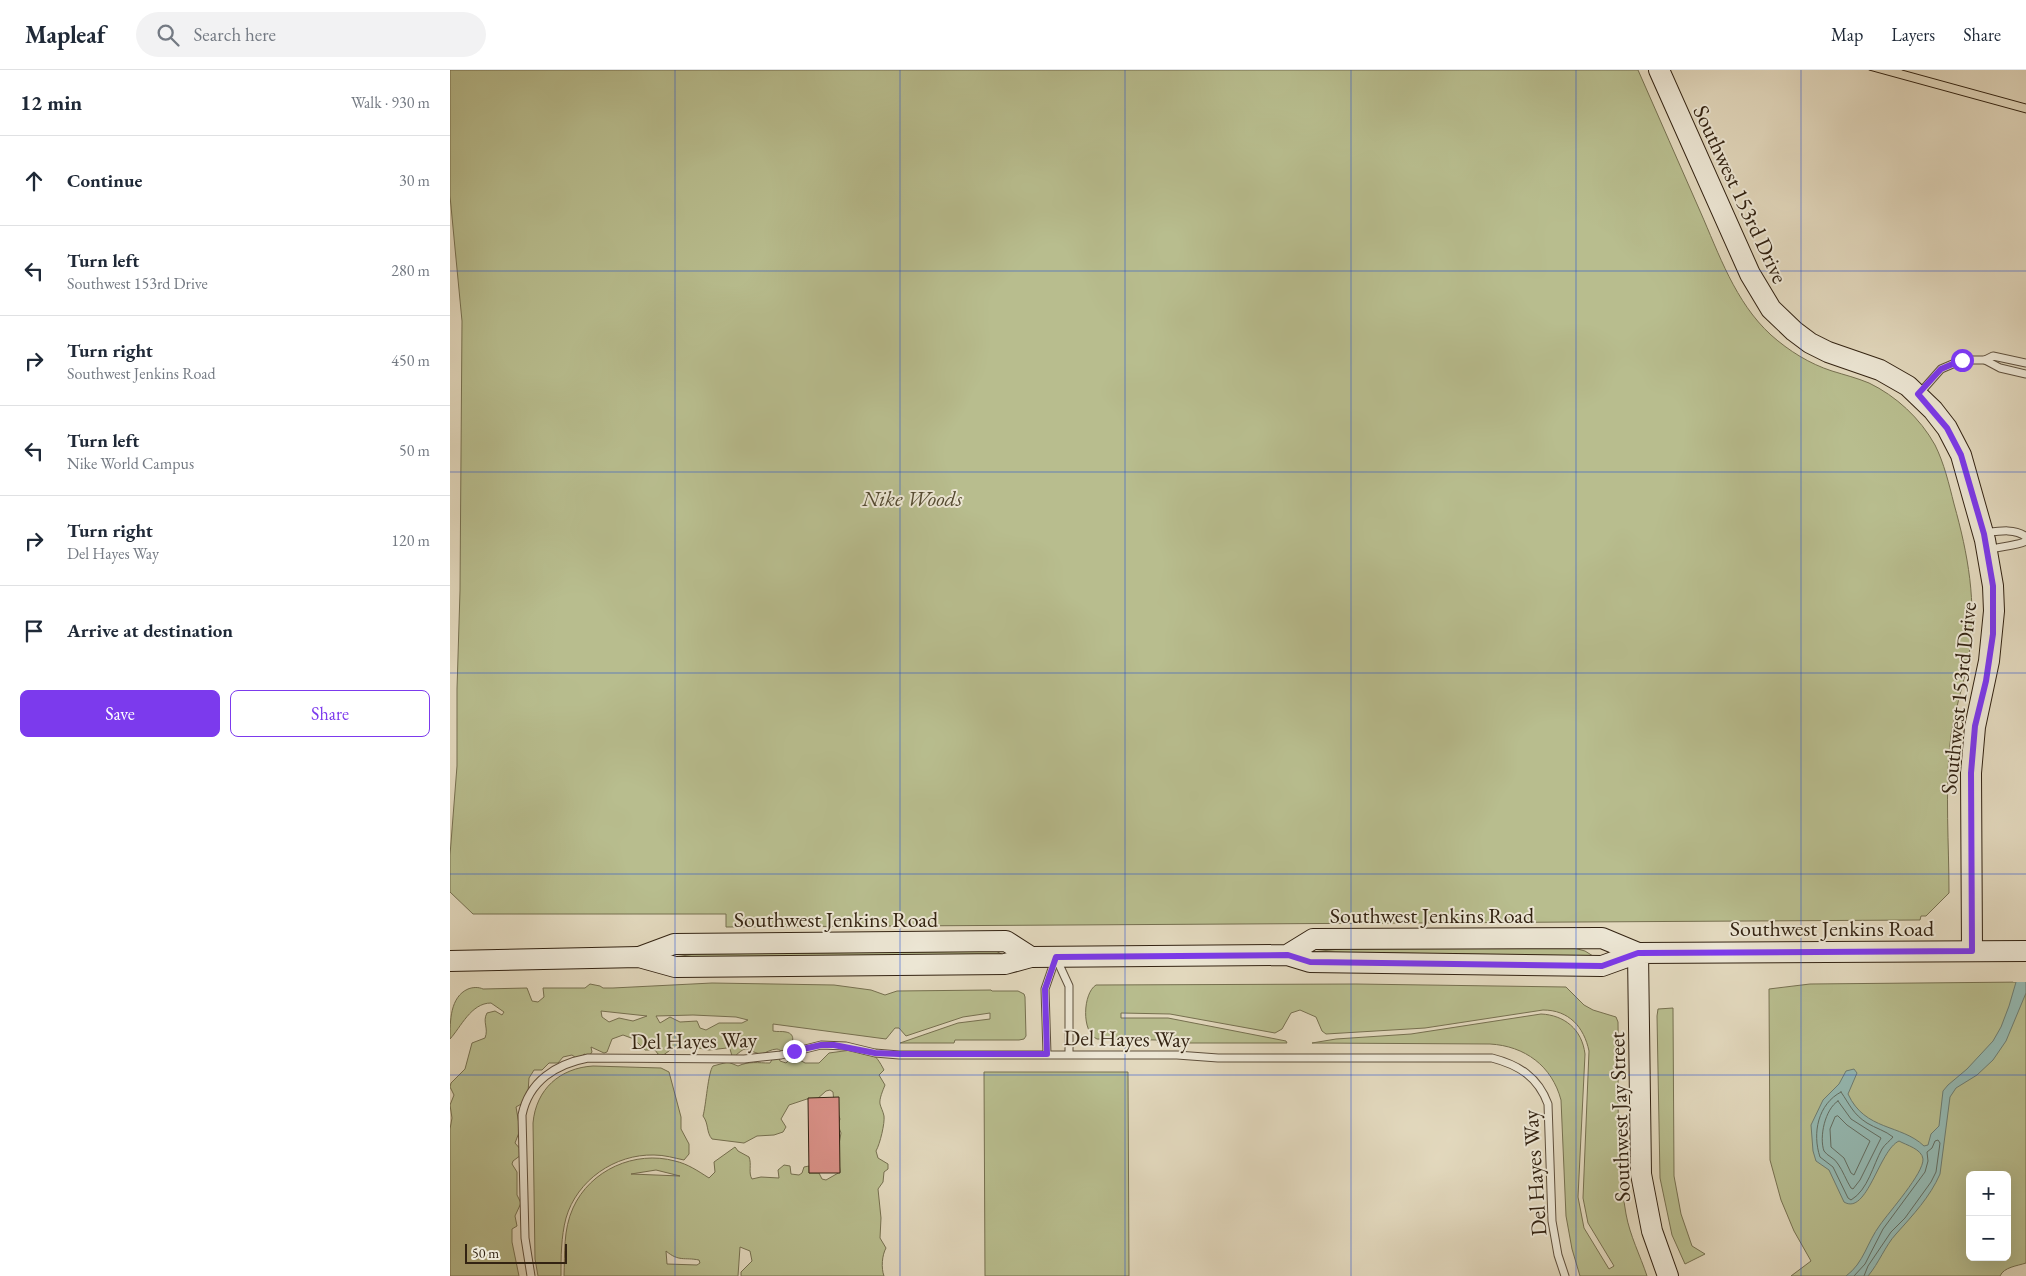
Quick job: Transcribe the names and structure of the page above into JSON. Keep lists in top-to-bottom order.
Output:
{
  "streets": {
    "main road": ["Southwest 153rd Drive", "Southwest Jenkins Road", "Southwest Jay Street"],
    "lane": ["Del Hayes Way"]
  },
  "crossings": [
    ["Southwest 153rd Drive", "Southwest Jenkins Road"],
    ["Southwest Jenkins Road", "Southwest Jay Street"]
  ],
  "parks": ["Nike Woods"],
  "scale_bar": "50 m",
  "page": {
    "header": "Mapleaf",
    "search": "Search here",
    "nav": ["Map", "Layers", "Share"],
    "heading": ["12 min", "Walk · 930 m"],
    "list": [
      ["Continue", "30 m"],
      ["Turn left", "Southwest 153rd Drive", "280 m"],
      ["Turn right", "Southwest Jenkins Road", "450 m"],
      ["Turn left", "Nike World Campus", "50 m"],
      ["Turn right", "Del Hayes Way", "120 m"],
      "Arrive at destination"
    ],
    "buttons": ["Save", "Share"],
    "map_buttons": ["+", "−"],
    "scale": "50 m"
  }
}
